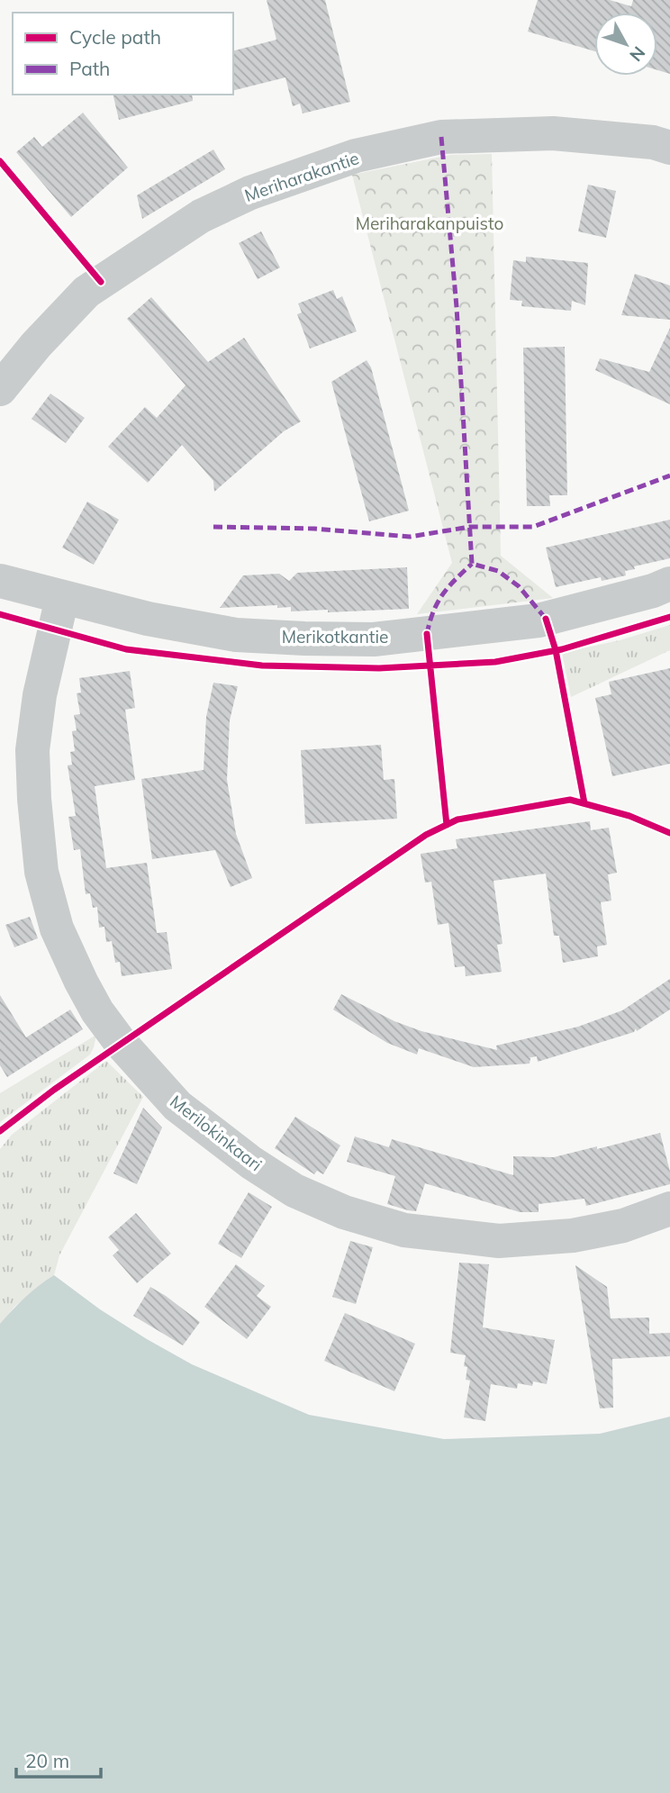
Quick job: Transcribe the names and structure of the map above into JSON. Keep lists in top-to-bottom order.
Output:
{
  "streets": {
    "street": ["Meriharakantie", "Merikotkantie", "Merilokinkaari"]
  },
  "crossings": [
    ["Merikotkantie", "Merilokinkaari"]
  ],
  "parks": ["Meriharakanpuisto"],
  "legend": ["Cycle path", "Path"],
  "scale_bar": "20 m",
  "north": "bottom right"
}
